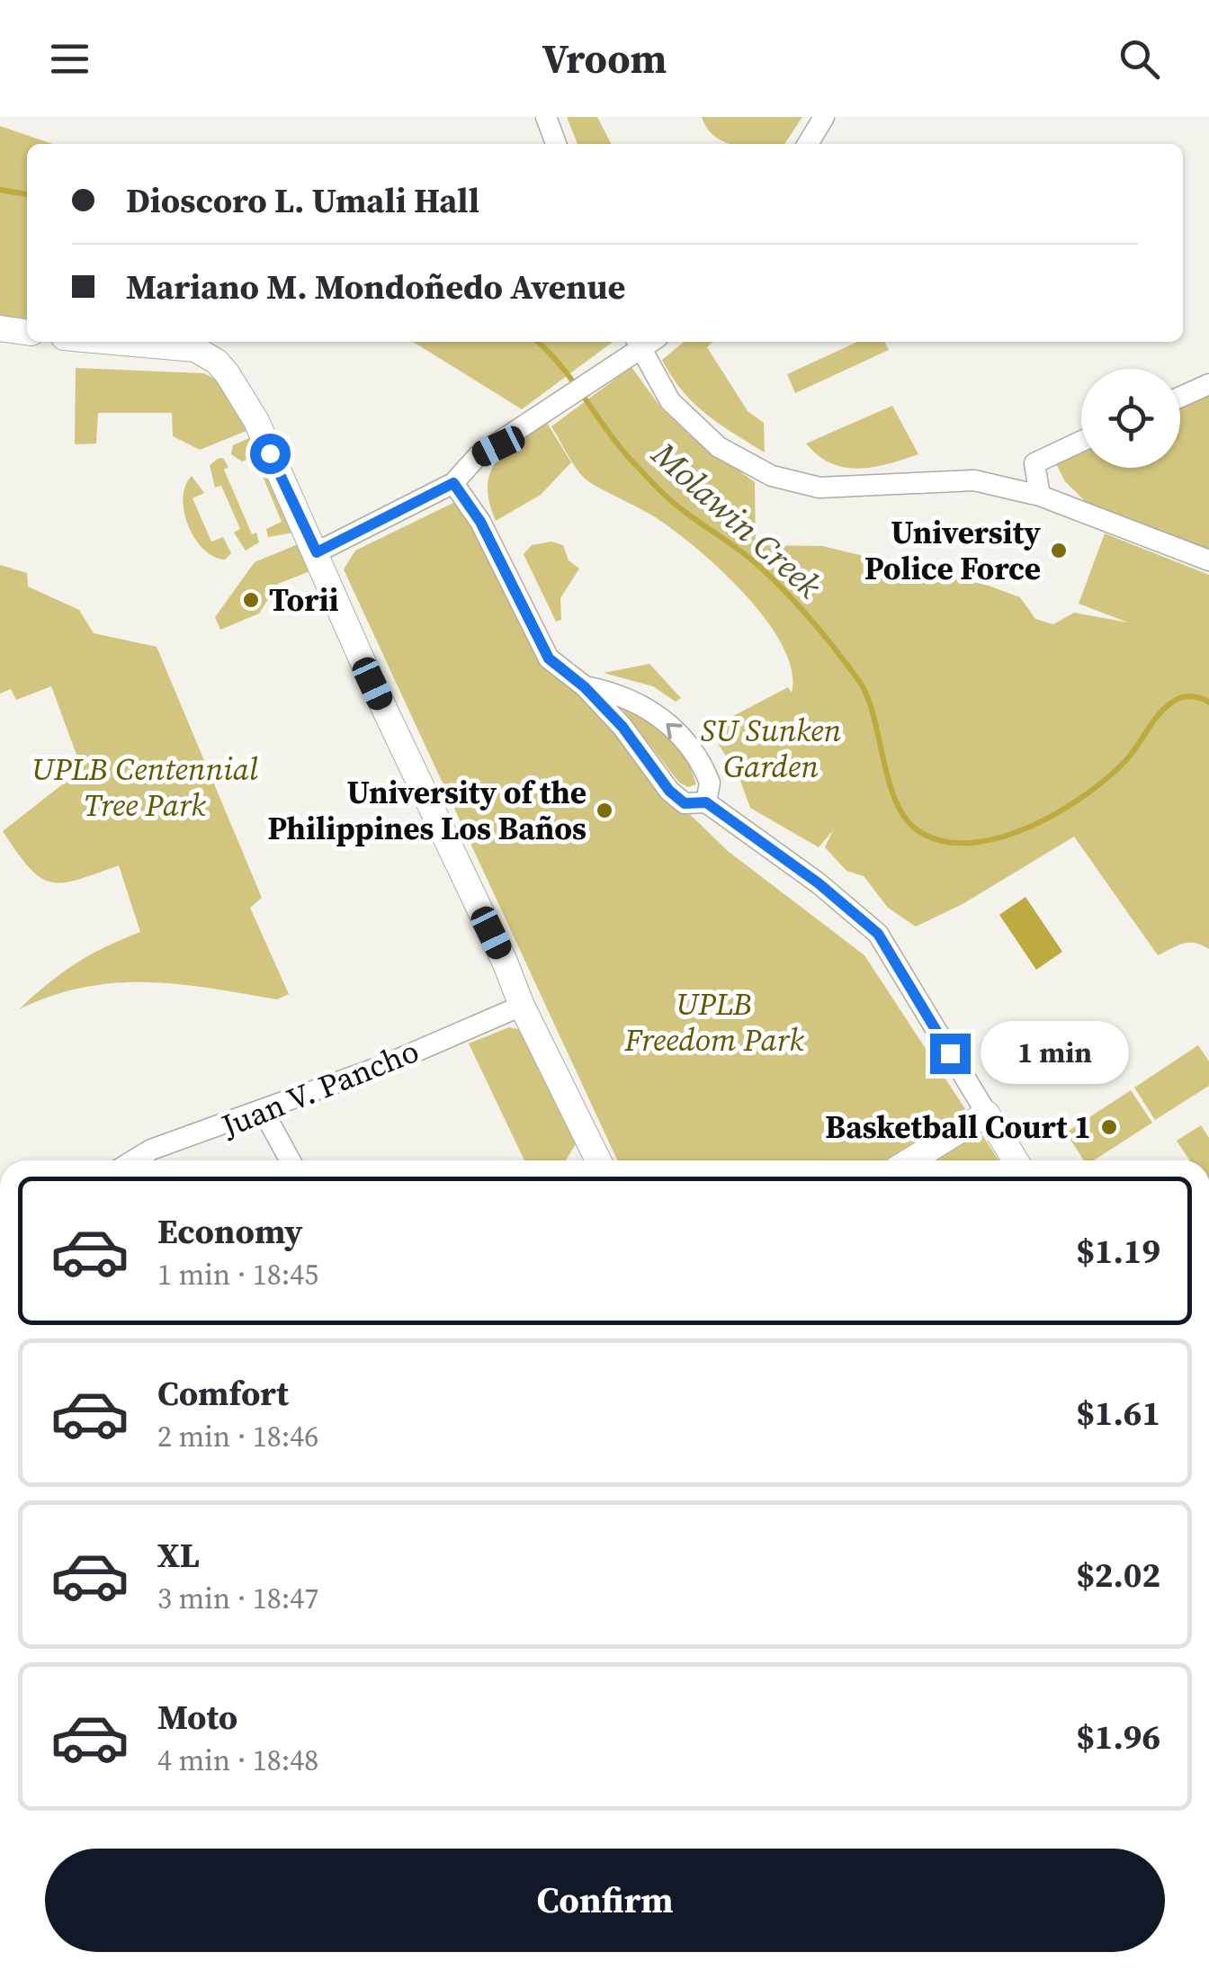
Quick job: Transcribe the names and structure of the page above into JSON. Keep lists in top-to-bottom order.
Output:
{
  "streets": {
    "street": ["Juan V. Pancho"]
  },
  "water": ["Molawin Creek"],
  "parks": ["SU Sunken Garden", "UPLB Centennial Tree Park", "UPLB Freedom Park"],
  "places": [
    "University Police Force",
    "Torii",
    "University of the Philippines Los Baños",
    "Basketball Court 1"
  ],
  "page": {
    "header": "Vroom",
    "banner": ["Dioscoro L. Umali Hall", "Mariano M. Mondoñedo Avenue"],
    "bubble": "1 min",
    "list": [
      {
        "name": "Economy",
        "note": "1 min · 18:45",
        "value": "$1.19"
      },
      {
        "name": "Comfort",
        "note": "2 min · 18:46",
        "value": "$1.61"
      },
      {
        "name": "XL",
        "note": "3 min · 18:47",
        "value": "$2.02"
      },
      {
        "name": "Moto",
        "note": "4 min · 18:48",
        "value": "$1.96"
      }
    ],
    "buttons": "Confirm"
  }
}
